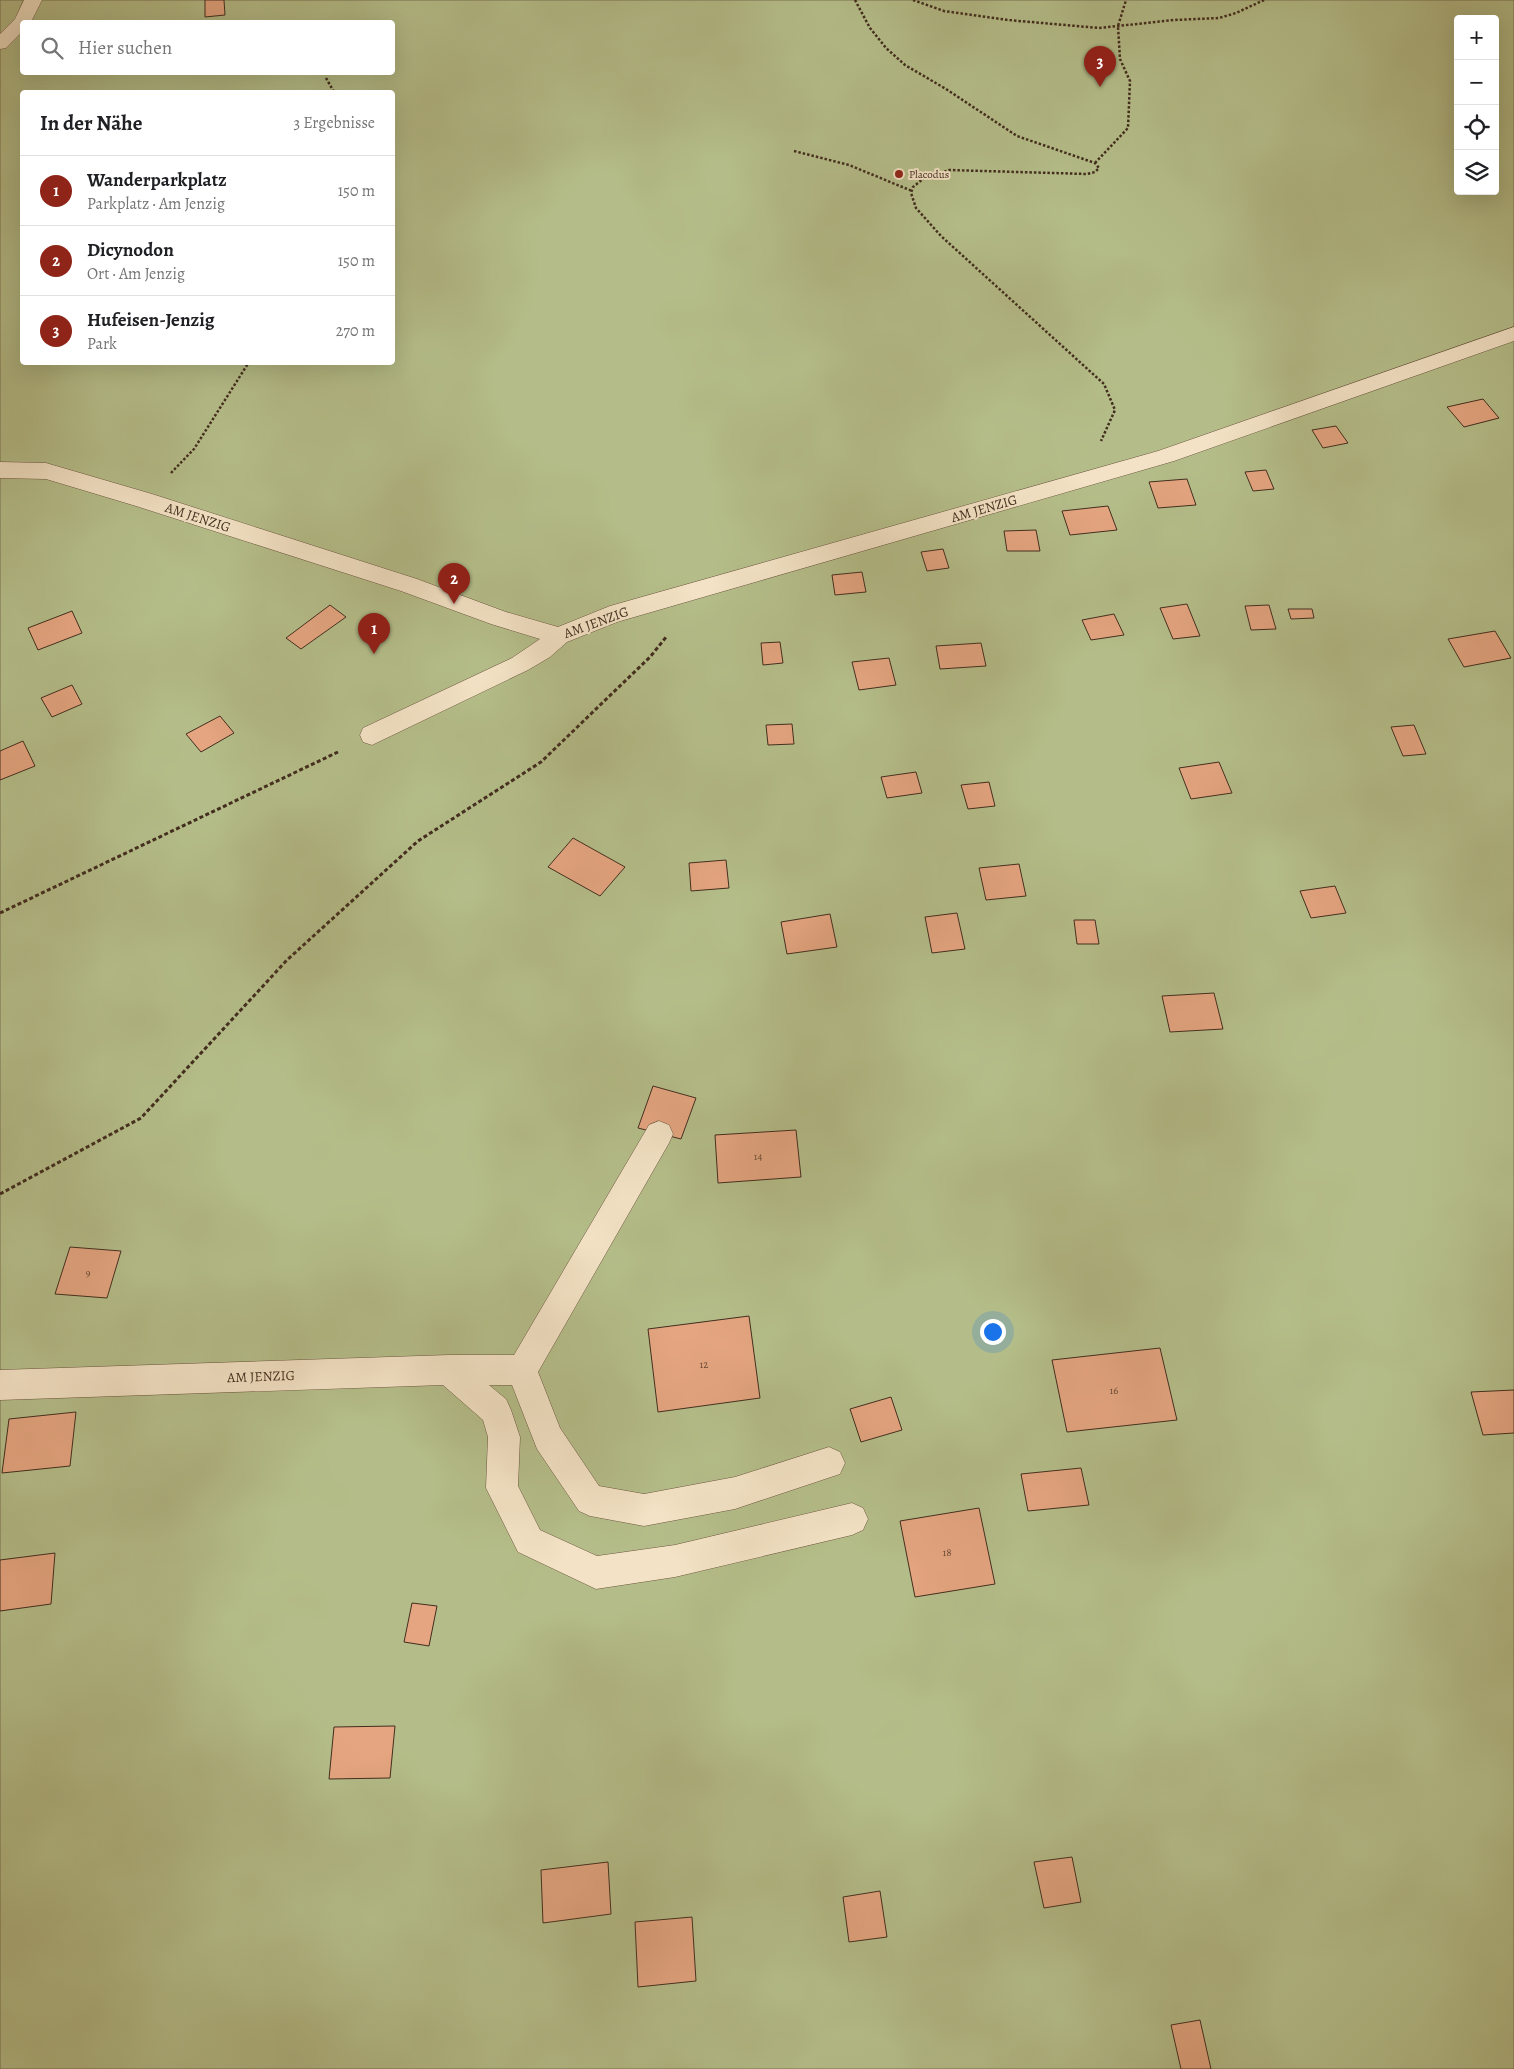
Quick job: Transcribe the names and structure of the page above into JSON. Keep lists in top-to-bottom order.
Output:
{
  "streets": {
    "street": ["AM JENZIG"]
  },
  "places": ["Placodus"],
  "house_numbers": [
    "14",
    "9",
    "12",
    "16",
    "18"
  ],
  "page": {
    "map_buttons": ["+", "−"],
    "search": "Hier suchen",
    "pins": ["3", "2", "1"],
    "heading": ["In der Nähe", "3 Ergebnisse"],
    "list": [
      {
        "mark": "1",
        "name": "Wanderparkplatz",
        "note": "Parkplatz · Am Jenzig",
        "value": "150 m"
      },
      {
        "mark": "2",
        "name": "Dicynodon",
        "note": "Ort · Am Jenzig",
        "value": "150 m"
      },
      {
        "mark": "3",
        "name": "Hufeisen-Jenzig",
        "note": "Park",
        "value": "270 m"
      }
    ]
  }
}
